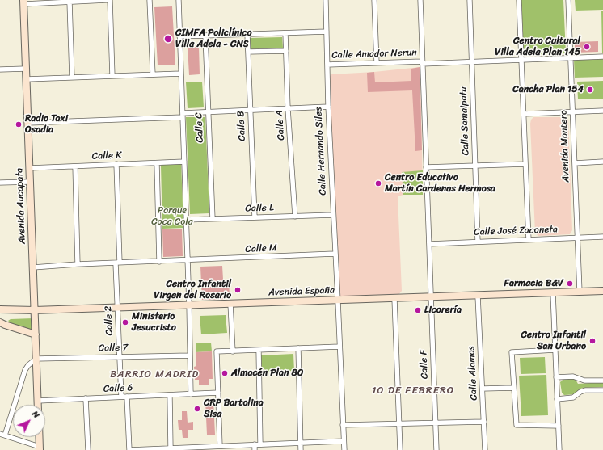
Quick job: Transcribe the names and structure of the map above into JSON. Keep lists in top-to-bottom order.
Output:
{
  "streets": {
    "street": [
      "Calle Amador Nerun",
      "Calle Samaipata",
      "Calle A",
      "Calle B",
      "Calle C",
      "Avenida Montero",
      "Calle Hernando Siles",
      "Calle K",
      "Avenida Aucapata",
      "Calle L",
      "Calle José Zaconeta",
      "Calle M",
      "Avenida España",
      "Calle 2",
      "Calle 7",
      "Calle F",
      "Calle Alamos",
      "Calle 6"
    ]
  },
  "crossings": [
    ["Calle Amador Nerun", "Calle Samaipata"],
    ["Calle Amador Nerun", "Avenida Montero"],
    ["Calle Amador Nerun", "Calle Hernando Siles"],
    ["Calle Amador Nerun", "Calle F"],
    ["Calle Samaipata", "Calle José Zaconeta"],
    ["Calle A", "Calle L"],
    ["Calle B", "Calle L"],
    ["Calle C", "Calle L"],
    ["Avenida Montero", "Calle José Zaconeta"],
    ["Avenida Montero", "Avenida España"],
    ["Calle Hernando Siles", "Calle L"],
    ["Calle Hernando Siles", "Calle M"],
    ["Calle Hernando Siles", "Avenida España"],
    ["Calle K", "Avenida Aucapata"],
    ["Calle K", "Calle 2"],
    ["Avenida Aucapata", "Calle M"],
    ["Avenida Aucapata", "Avenida España"],
    ["Avenida Aucapata", "Calle 7"],
    ["Avenida Aucapata", "Calle 6"],
    ["Calle José Zaconeta", "Calle F"],
    ["Calle M", "Calle 2"],
    ["Avenida España", "Calle 2"],
    ["Avenida España", "Calle F"],
    ["Avenida España", "Calle Alamos"],
    ["Calle 2", "Calle 7"],
    ["Calle 2", "Calle 6"]
  ],
  "districts": ["BARRIO MADRID", "10 DE FEBRERO"],
  "parks": ["Parque Coca Cola"],
  "places": [
    "CIMFA Policlínico Villa Adela - CNS",
    "Centro Cultural Villa Adela Plan 145",
    "Cancha Plan 154",
    "Radio Taxi Osadia",
    "Centro Educativo Martín Cardenas Hermosa",
    "Farmacia B&V",
    "Centro Infantil Virgen del Rosario",
    "Licorería",
    "Ministerio Jesucristo",
    "Centro Infantil San Urbano",
    "Almacén Plan 80",
    "CRP Bartolina Sisa"
  ],
  "north": "top right"
}
